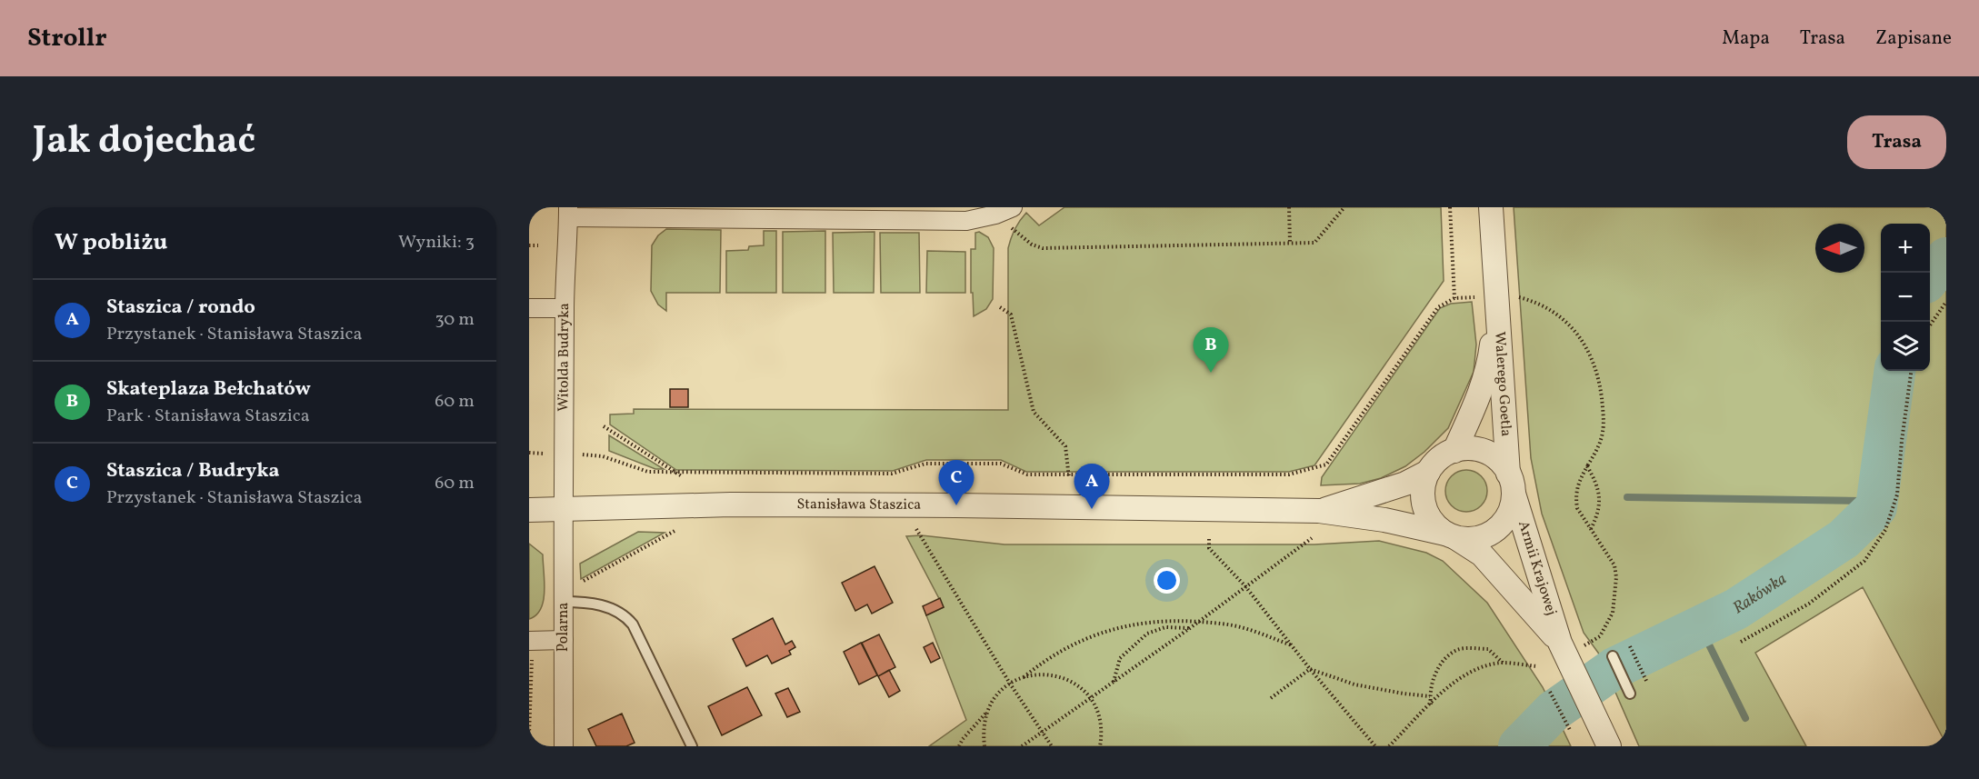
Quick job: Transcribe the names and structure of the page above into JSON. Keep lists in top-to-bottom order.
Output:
{
  "streets": {
    "street": [
      "Witolda Budryka",
      "Walerego Goetla",
      "Stanisława Staszica",
      "Armii Krajowej",
      "Polarna"
    ]
  },
  "crossings": [
    ["Witolda Budryka", "Stanisława Staszica"],
    ["Witolda Budryka", "Polarna"],
    ["Walerego Goetla", "Stanisława Staszica"],
    ["Walerego Goetla", "Armii Krajowej"],
    ["Stanisława Staszica", "Armii Krajowej"],
    ["Stanisława Staszica", "Polarna"]
  ],
  "water": ["Rakówka"],
  "north": "left",
  "page": {
    "header": "Strollr",
    "nav": ["Mapa", "Trasa", "Zapisane"],
    "title": "Jak dojechać",
    "buttons": "Trasa",
    "heading": ["W pobliżu", "Wyniki: 3"],
    "map_buttons": ["+", "−"],
    "list": [
      {
        "mark": "A",
        "name": "Staszica / rondo",
        "note": "Przystanek · Stanisława Staszica",
        "value": "30 m"
      },
      {
        "mark": "B",
        "name": "Skateplaza Bełchatów",
        "note": "Park · Stanisława Staszica",
        "value": "60 m"
      },
      {
        "mark": "C",
        "name": "Staszica / Budryka",
        "note": "Przystanek · Stanisława Staszica",
        "value": "60 m"
      }
    ],
    "pins": ["B", "C", "A"]
  }
}
